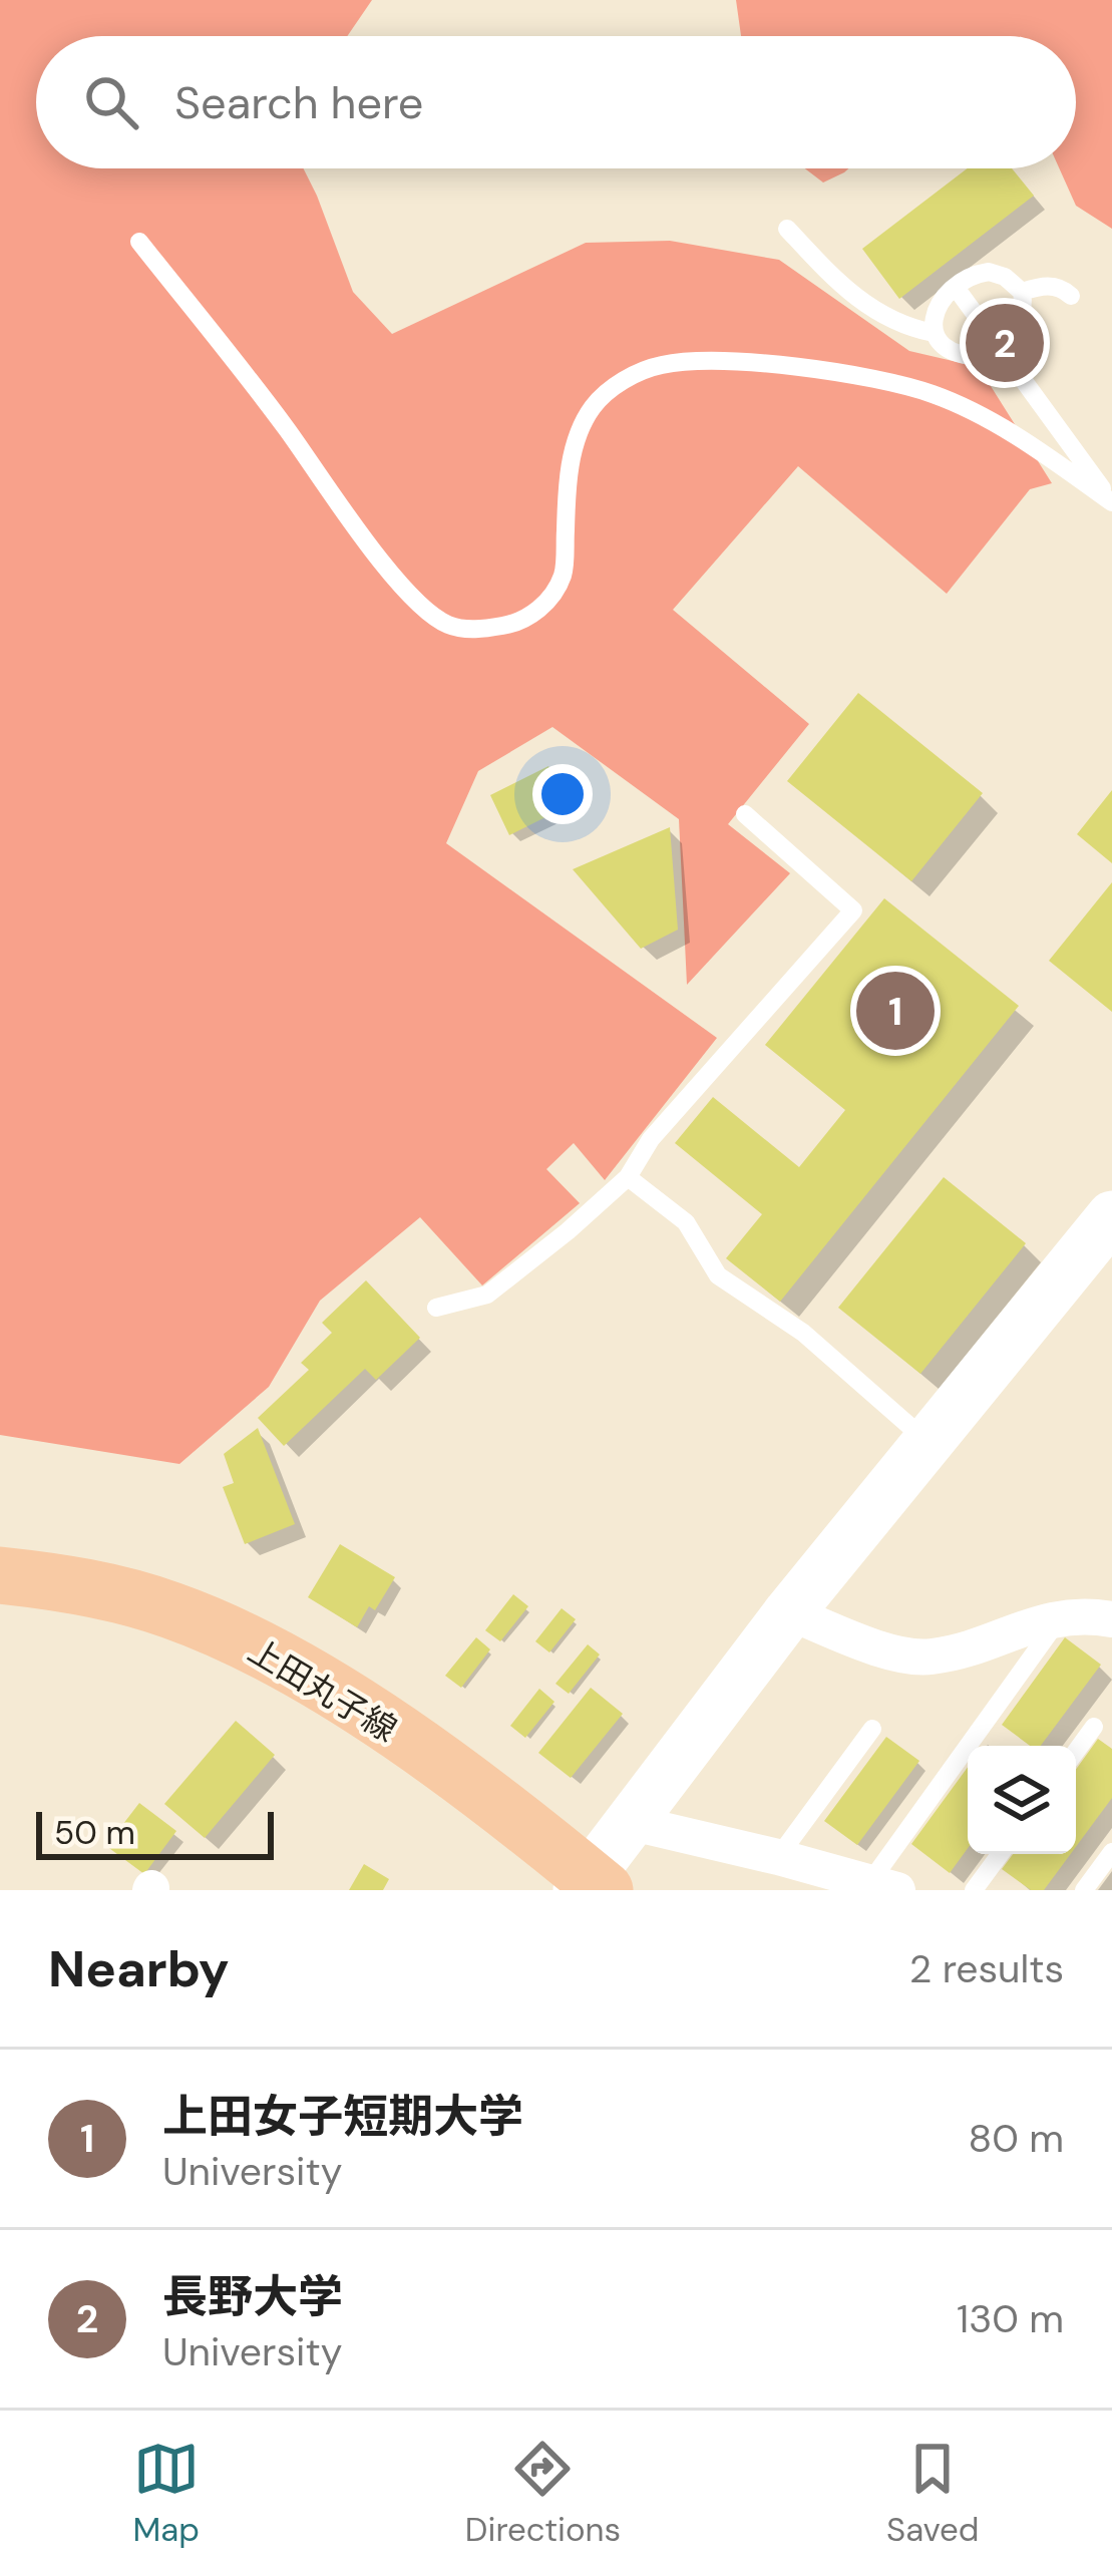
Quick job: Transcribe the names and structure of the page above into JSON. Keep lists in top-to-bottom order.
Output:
{
  "streets": {
    "main road": ["上田丸子線"]
  },
  "scale_bar": "50 m",
  "page": {
    "search": "Search here",
    "pins": ["2", "1"],
    "scale": "50 m",
    "heading": ["Nearby", "2 results"],
    "list": [
      {
        "mark": "1",
        "name": "上田女子短期大学",
        "note": "University",
        "value": "80 m"
      },
      {
        "mark": "2",
        "name": "長野大学",
        "note": "University",
        "value": "130 m"
      }
    ],
    "nav": ["Map", "Directions", "Saved"]
  }
}
